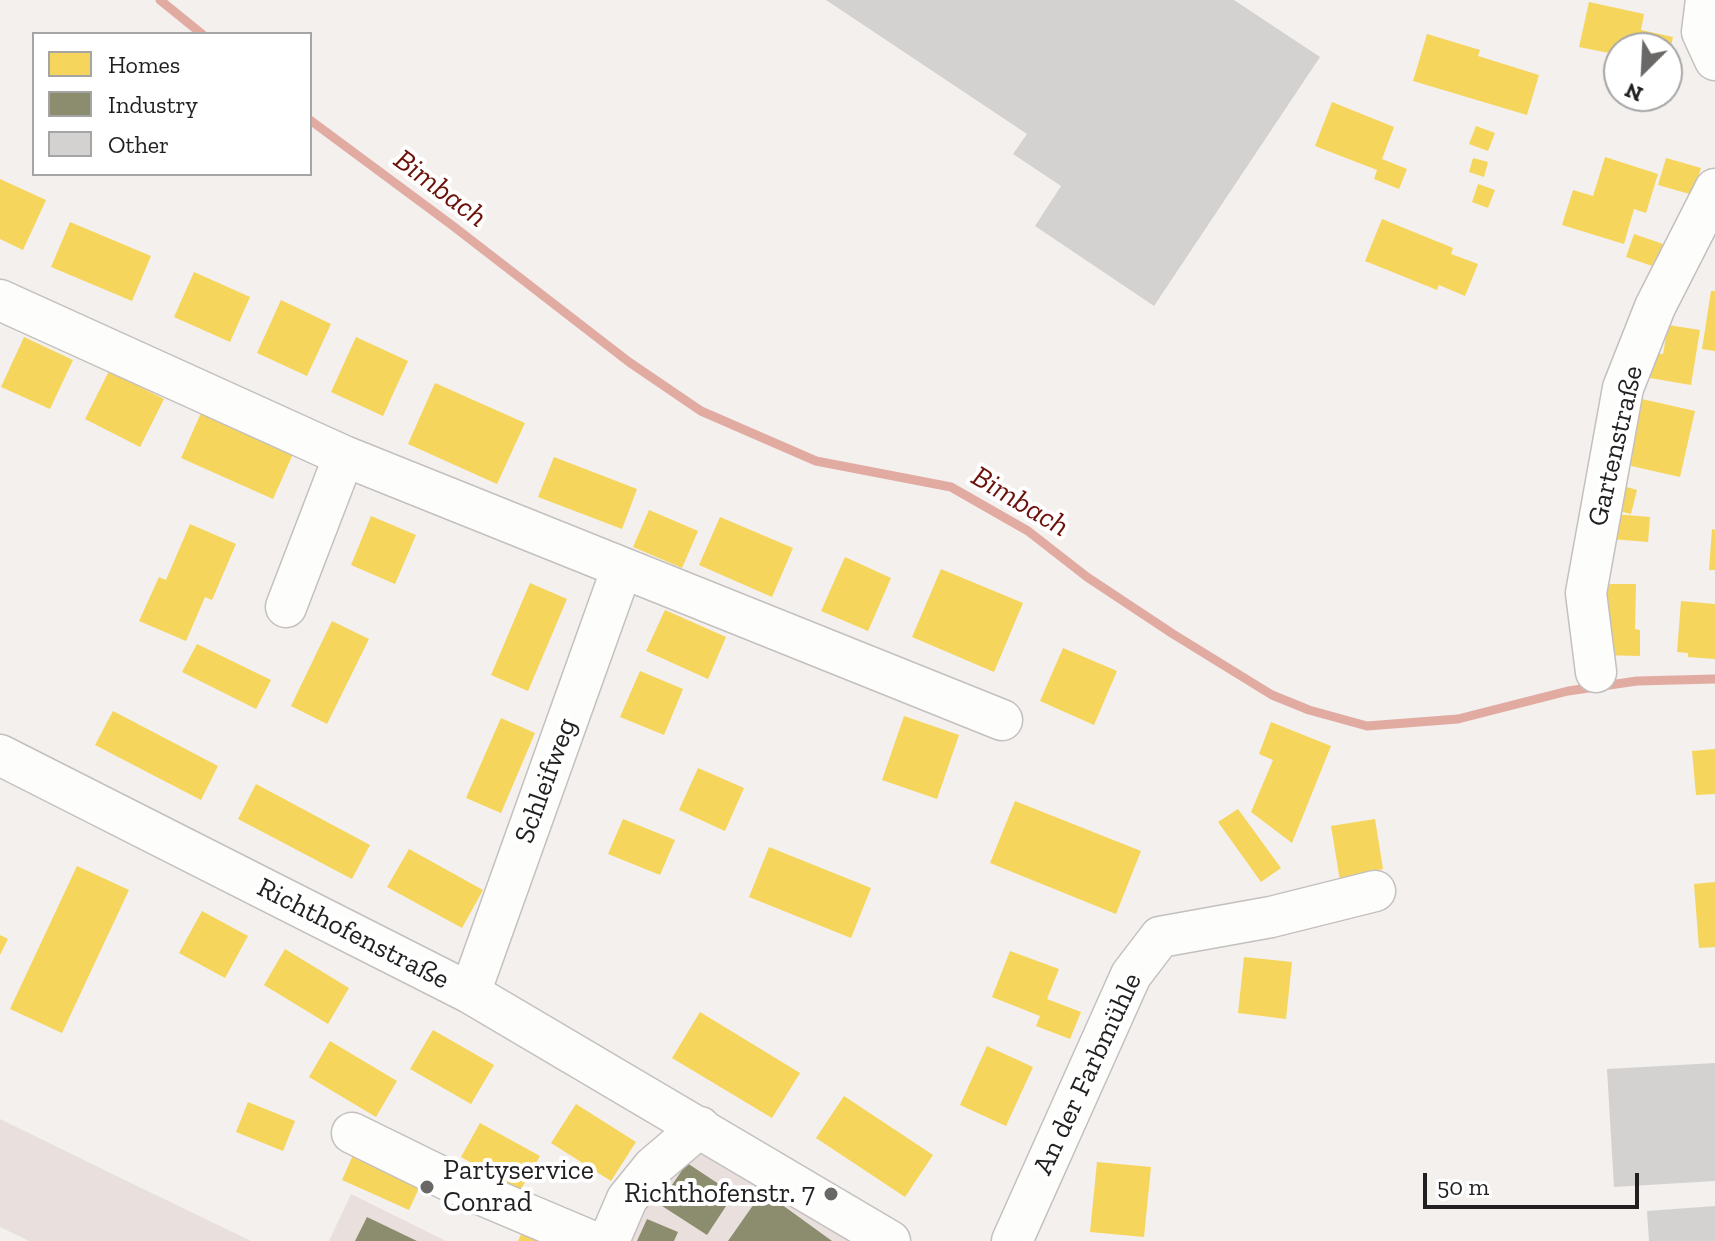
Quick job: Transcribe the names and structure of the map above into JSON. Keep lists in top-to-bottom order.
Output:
{
  "streets": {
    "street": [
      "Gartenstraße",
      "Schleifweg",
      "Richthofenstraße",
      "An der Farbmühle"
    ]
  },
  "crossings": [
    ["Schleifweg", "Richthofenstraße"]
  ],
  "water": ["Bimbach"],
  "places": ["Partyservice Conrad", "Richthofenstr. 7"],
  "legend": ["Homes", "Industry", "Other"],
  "scale_bar": "50 m",
  "north": "bottom left"
}
